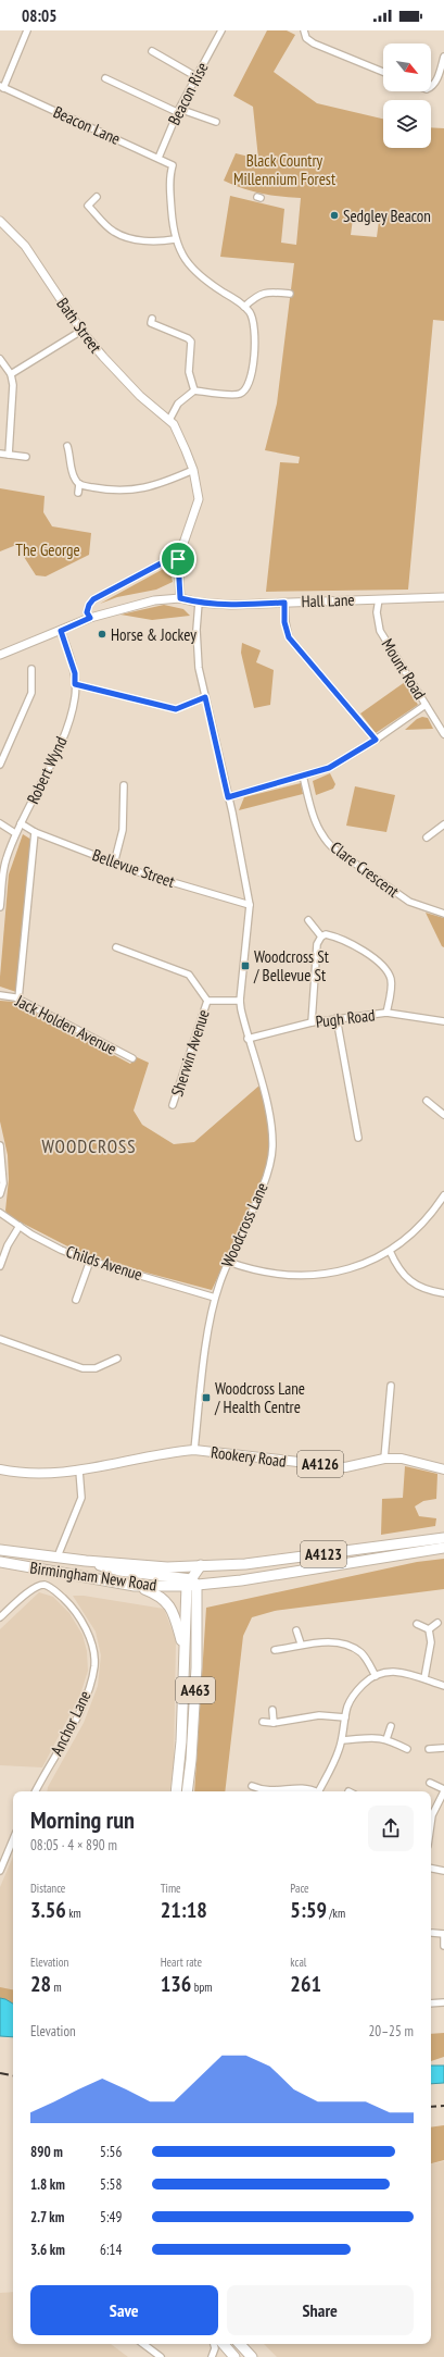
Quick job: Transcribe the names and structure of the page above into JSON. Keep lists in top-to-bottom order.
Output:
{
  "streets": {
    "highway": ["A4123", "Birmingham New Road", "A463"],
    "main road": ["Rookery Road", "A4126"],
    "street": [
      "Beacon Rise",
      "Beacon Lane",
      "Bath Street",
      "Hall Lane",
      "Mount Road",
      "Robert Wynd",
      "Bellevue Street",
      "Clare Crescent",
      "Pugh Road",
      "Jack Holden Avenue",
      "Sherwin Avenue",
      "Woodcross Lane",
      "Childs Avenue",
      "Anchor Lane"
    ]
  },
  "crossings": [
    ["Beacon Rise", "Beacon Lane"],
    ["Hall Lane", "Mount Road"],
    ["Hall Lane", "Robert Wynd"],
    ["Hall Lane", "Woodcross Lane"],
    ["Robert Wynd", "Bellevue Street"],
    ["Bellevue Street", "Woodcross Lane"],
    ["Pugh Road", "Woodcross Lane"],
    ["Woodcross Lane", "Childs Avenue"],
    ["Woodcross Lane", "Rookery Road"],
    ["Rookery Road", "A4126"],
    ["A4123", "Birmingham New Road"],
    ["A4123", "A463"],
    ["Birmingham New Road", "A463"]
  ],
  "districts": ["WOODCROSS"],
  "parks": ["Black Country Millennium Forest", "The George"],
  "places": {
    "other": ["Sedgley Beacon", "Horse & Jockey"],
    "transit": ["Woodcross St / Bellevue St", "Woodcross Lane / Health Centre"]
  },
  "north": "bottom right",
  "page": {
    "status": "08:05",
    "heading": ["Morning run", "08:05 · 4 × 890 m"],
    "stats": [
      ["Distance", "3.56 km"],
      ["Time", "21:18"],
      ["Pace", "5:59 /km"],
      ["Elevation", "28 m"],
      ["Heart rate", "136 bpm"],
      ["kcal", "261"]
    ],
    "chart": ["Elevation", "20–25 m"],
    "list": [
      {
        "name": "890 m",
        "note": "5:56"
      },
      {
        "name": "1.8 km",
        "note": "5:58"
      },
      {
        "name": "2.7 km",
        "note": "5:49"
      },
      {
        "name": "3.6 km",
        "note": "6:14"
      }
    ],
    "buttons": ["Save", "Share"]
  }
}
